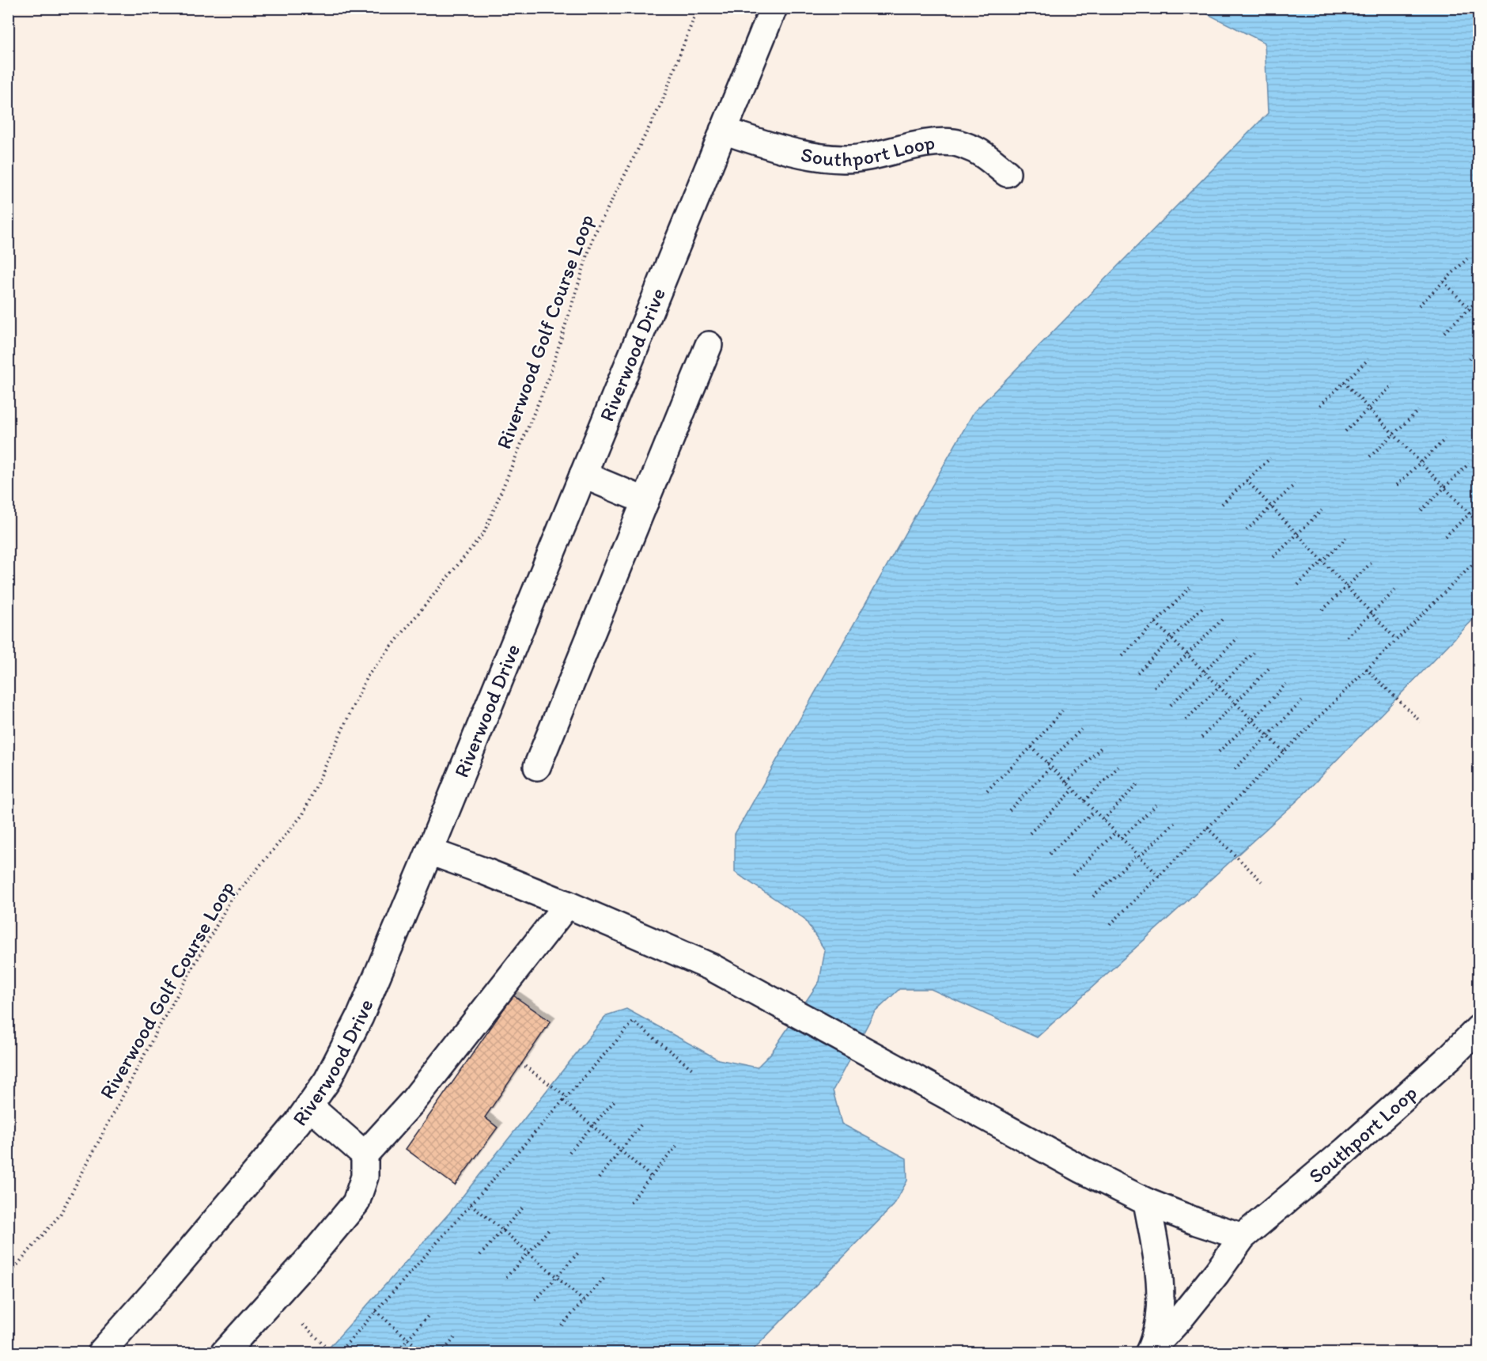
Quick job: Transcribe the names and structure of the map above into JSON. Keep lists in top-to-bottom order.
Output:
{
  "streets": {
    "street": ["Southport Loop", "Riverwood Drive"],
    "path": ["Riverwood Golf Course Loop"]
  },
  "crossings": [
    ["Southport Loop", "Riverwood Drive"]
  ]
}
